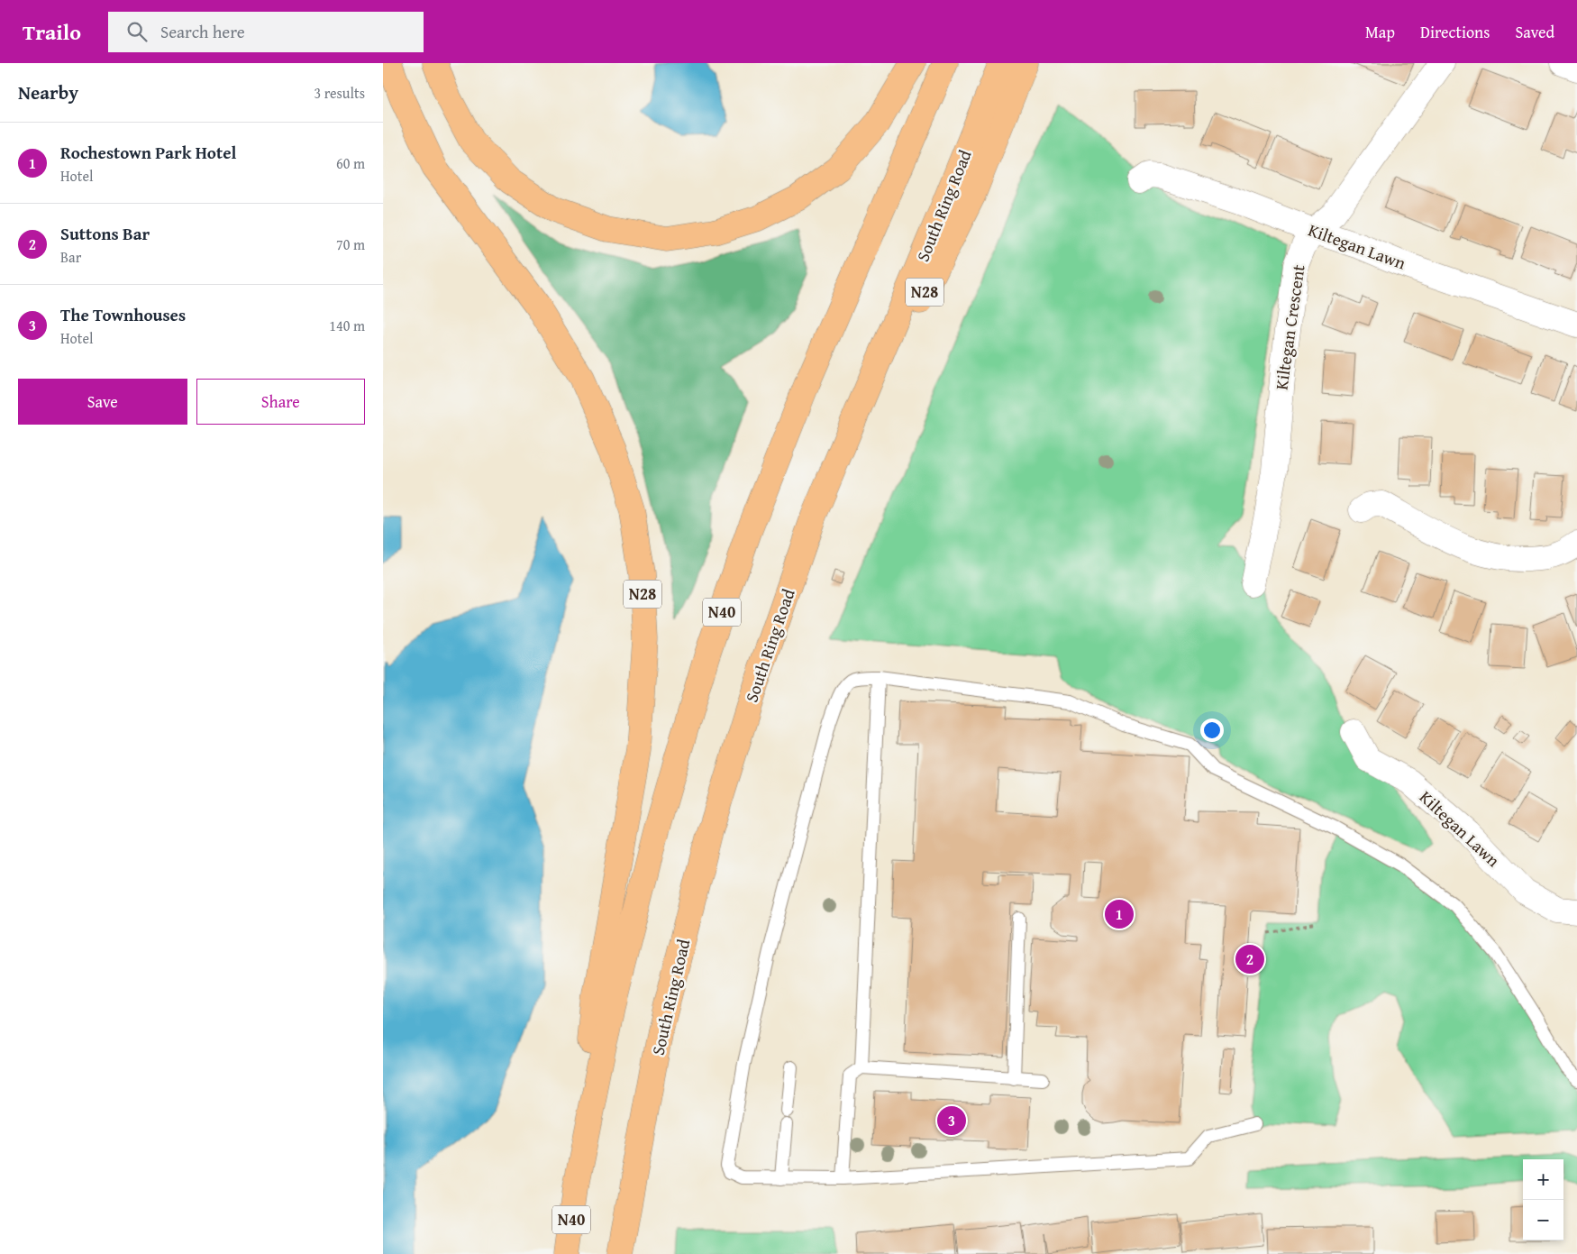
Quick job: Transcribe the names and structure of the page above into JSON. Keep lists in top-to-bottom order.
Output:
{
  "streets": {
    "highway": ["South Ring Road", "N28", "N40"],
    "street": ["Kiltegan Lawn", "Kiltegan Crescent"]
  },
  "crossings": [
    ["South Ring Road", "N28"],
    ["Kiltegan Lawn", "Kiltegan Crescent"],
    ["N28", "N40"]
  ],
  "page": {
    "header": "Trailo",
    "search": "Search here",
    "nav": ["Map", "Directions", "Saved"],
    "heading": ["Nearby", "3 results"],
    "list": [
      {
        "mark": "1",
        "name": "Rochestown Park Hotel",
        "note": "Hotel",
        "value": "60 m"
      },
      {
        "mark": "2",
        "name": "Suttons Bar",
        "note": "Bar",
        "value": "70 m"
      },
      {
        "mark": "3",
        "name": "The Townhouses",
        "note": "Hotel",
        "value": "140 m"
      }
    ],
    "buttons": ["Save", "Share"],
    "pins": ["1", "2", "3"],
    "map_buttons": ["+", "−"]
  }
}
